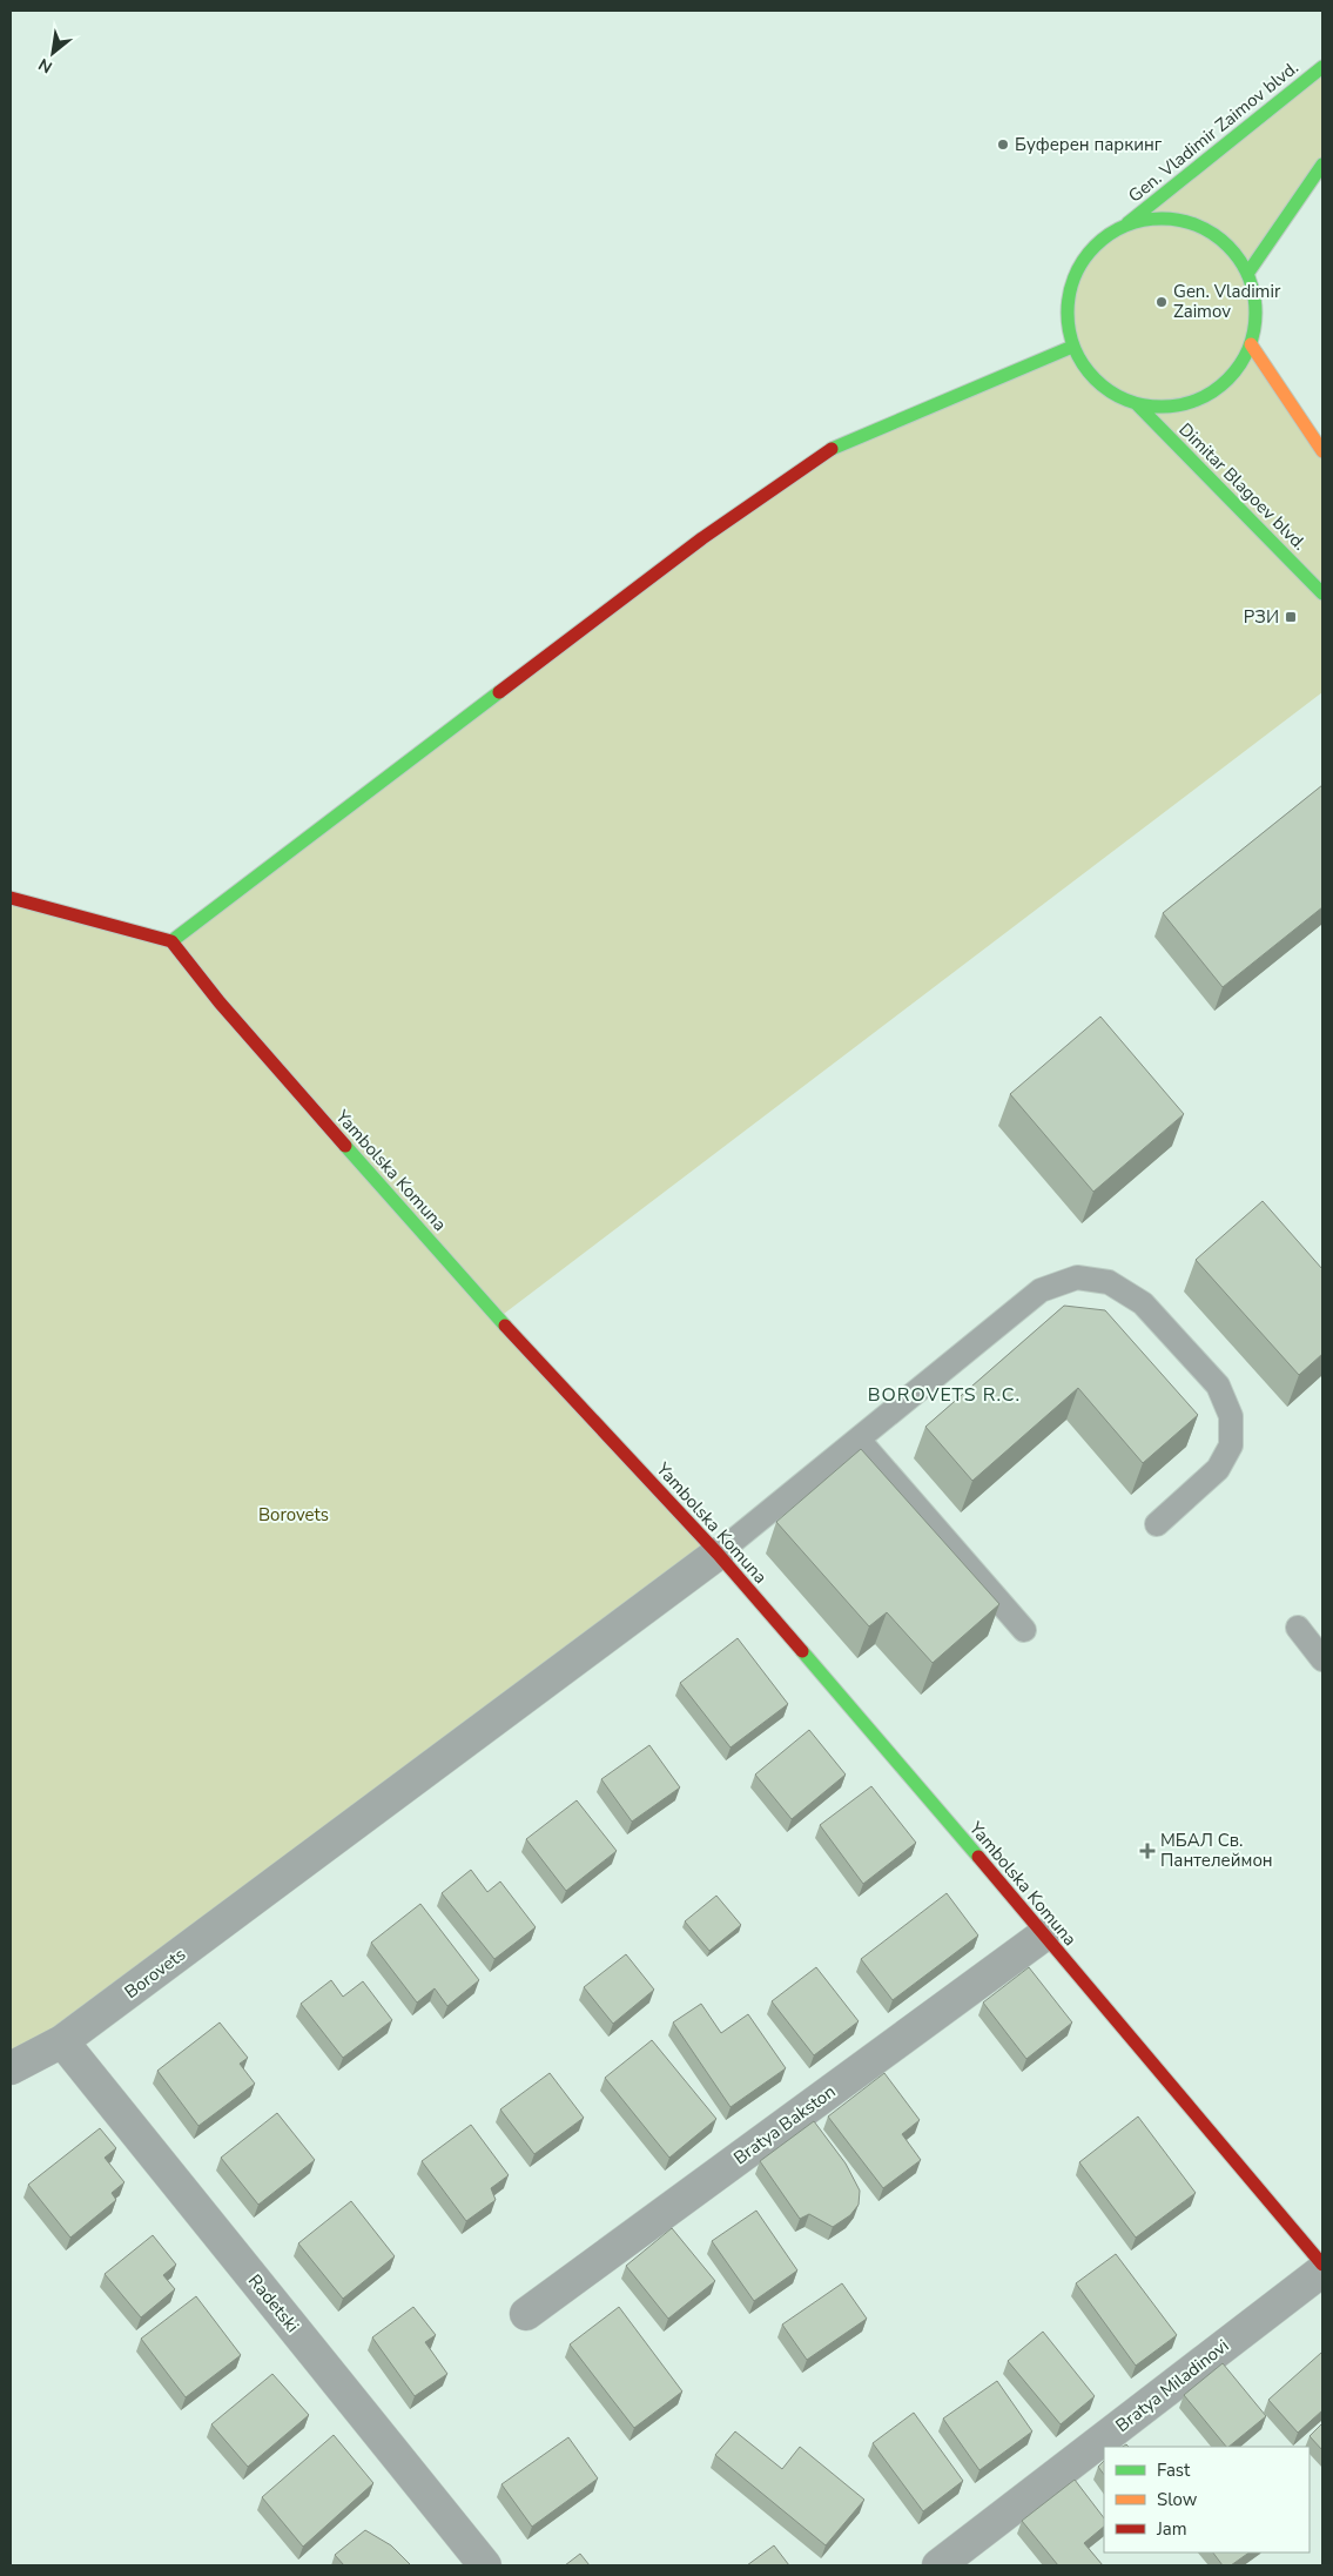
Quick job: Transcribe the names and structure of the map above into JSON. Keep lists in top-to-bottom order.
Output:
{
  "streets": {
    "street": [
      "Gen. Vladimir Zaimov blvd.",
      "Dimitar Blagoev blvd.",
      "Yambolska Komuna",
      "Borovets",
      "Bratya Bakston",
      "Radetski",
      "Bratya Miladinovi"
    ]
  },
  "crossings": [
    ["Gen. Vladimir Zaimov blvd.", "Dimitar Blagoev blvd."],
    ["Yambolska Komuna", "Borovets"],
    ["Yambolska Komuna", "Bratya Bakston"],
    ["Borovets", "Radetski"]
  ],
  "districts": ["BOROVETS R.C."],
  "parks": ["Borovets"],
  "places": {
    "other": ["Буферен паркинг", "Gen. Vladimir Zaimov"],
    "transit": ["РЗИ"],
    "health": ["МБАЛ Св. Пантелеймон"]
  },
  "legend": ["Fast", "Slow", "Jam"],
  "north": "bottom left"
}
